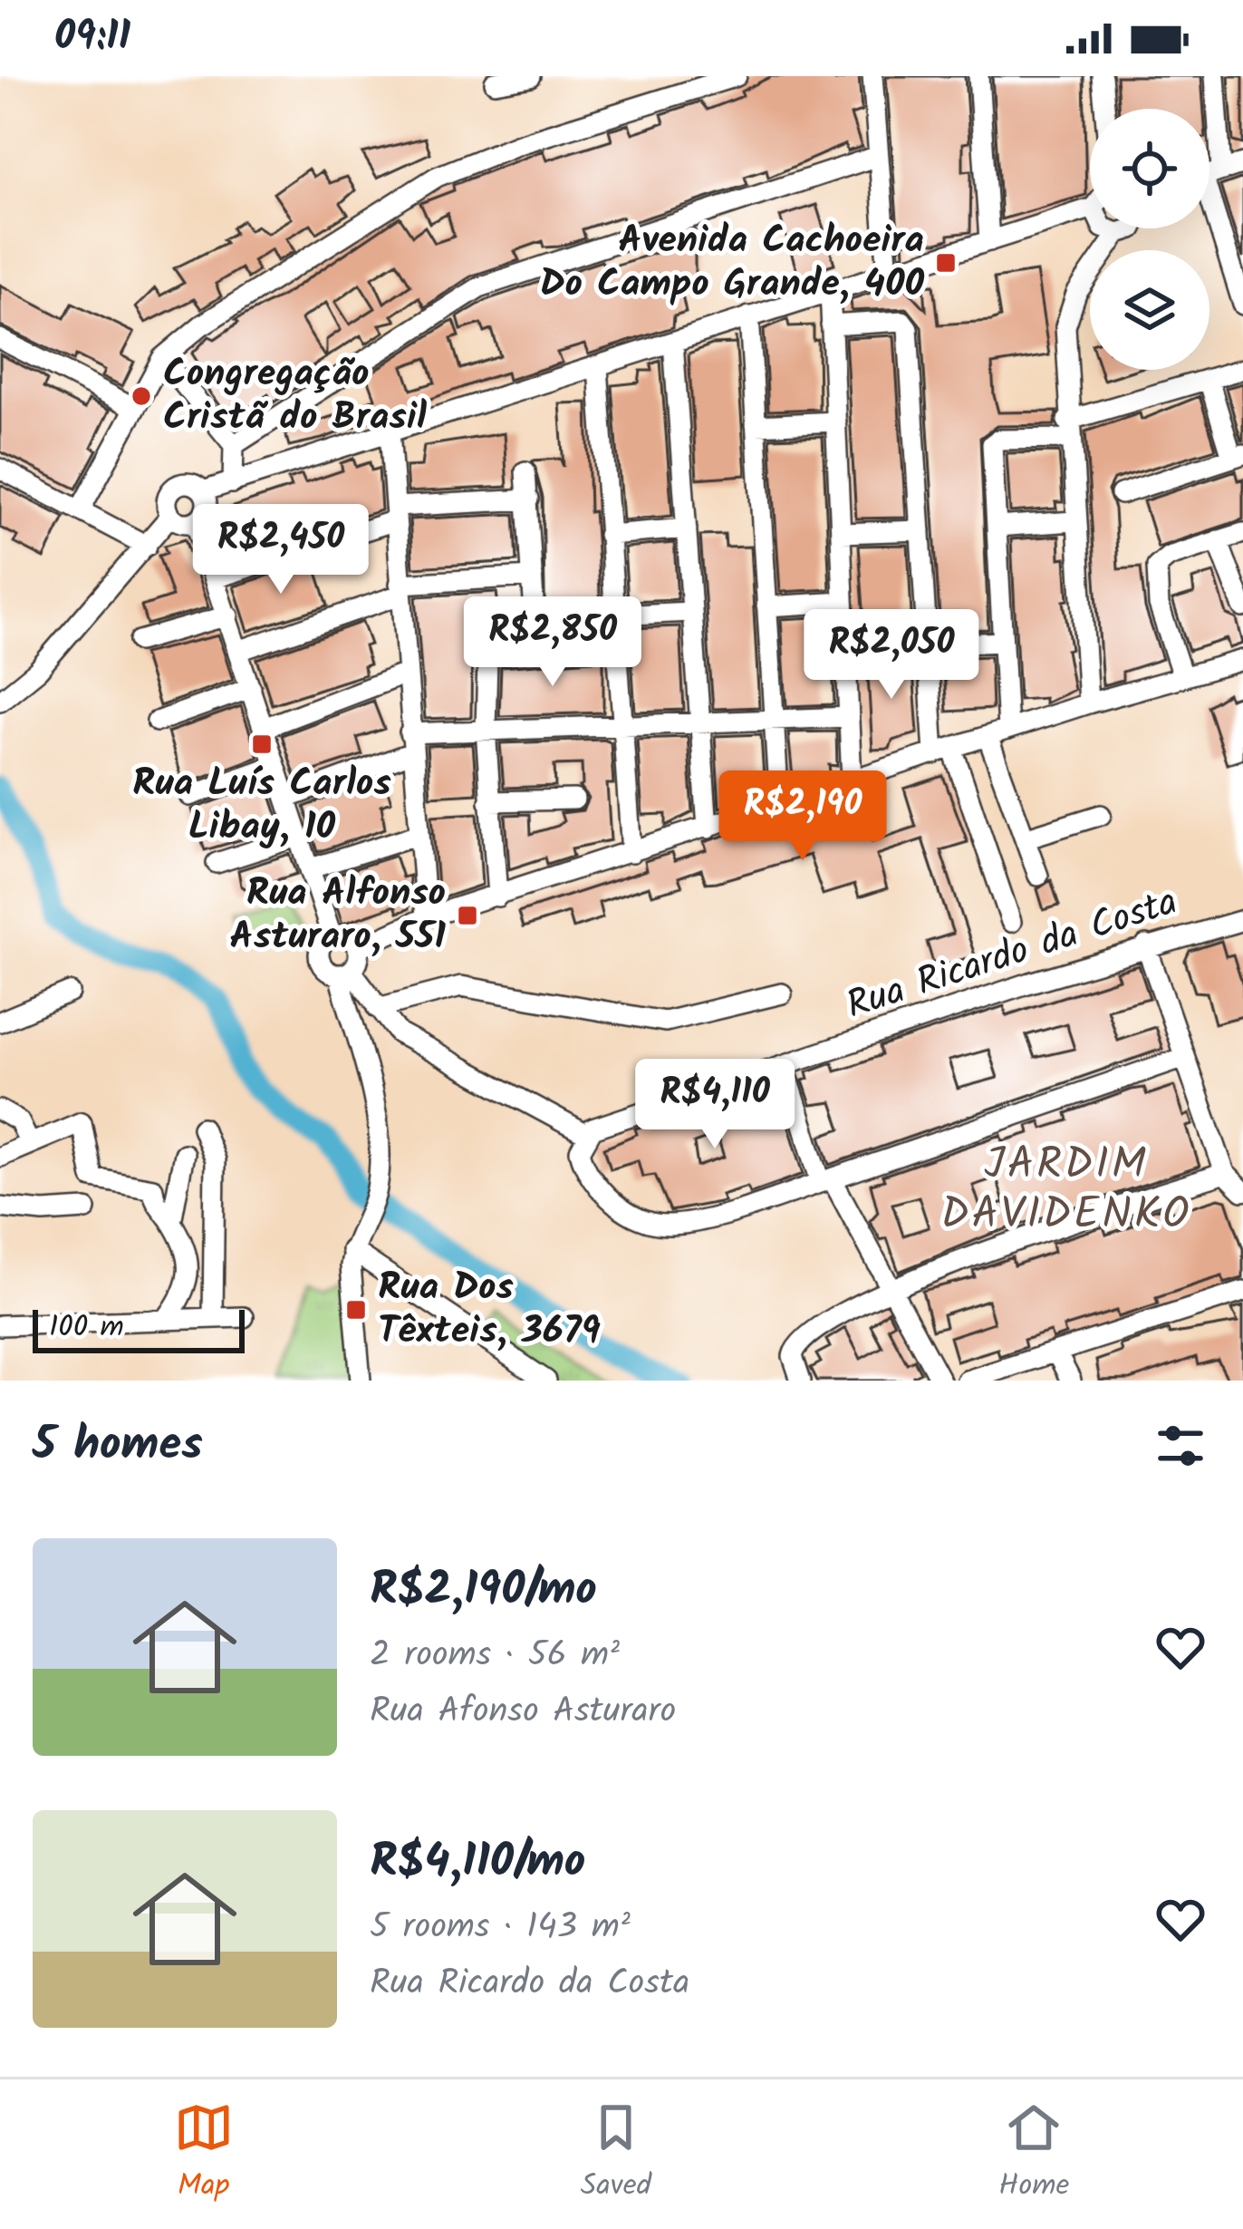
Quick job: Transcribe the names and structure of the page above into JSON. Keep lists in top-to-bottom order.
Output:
{
  "streets": {
    "street": ["Rua Ricardo da Costa"]
  },
  "districts": ["JARDIM DAVIDENKO"],
  "places": {
    "transit": [
      "Avenida Cachoeira Do Campo Grande, 400",
      "Rua Luís Carlos Libay, 10",
      "Rua Alfonso Asturaro, 551",
      "Rua Dos Têxteis, 3679"
    ],
    "other": ["Congregação Cristã do Brasil"]
  },
  "scale_bar": "100 m",
  "page": {
    "status": "09:11",
    "price": [
      "R$2,450",
      "R$2,850",
      "R$2,050",
      "R$2,190",
      "R$4,110"
    ],
    "scale": "100 m",
    "heading": "5 homes",
    "list": [
      {
        "name": "R$2,190/mo",
        "note": "2 rooms · 56 m² · Rua Afonso Asturaro"
      },
      {
        "name": "R$4,110/mo",
        "note": "5 rooms · 143 m² · Rua Ricardo da Costa"
      }
    ],
    "tabs": ["Map", "Saved", "Home"]
  }
}
